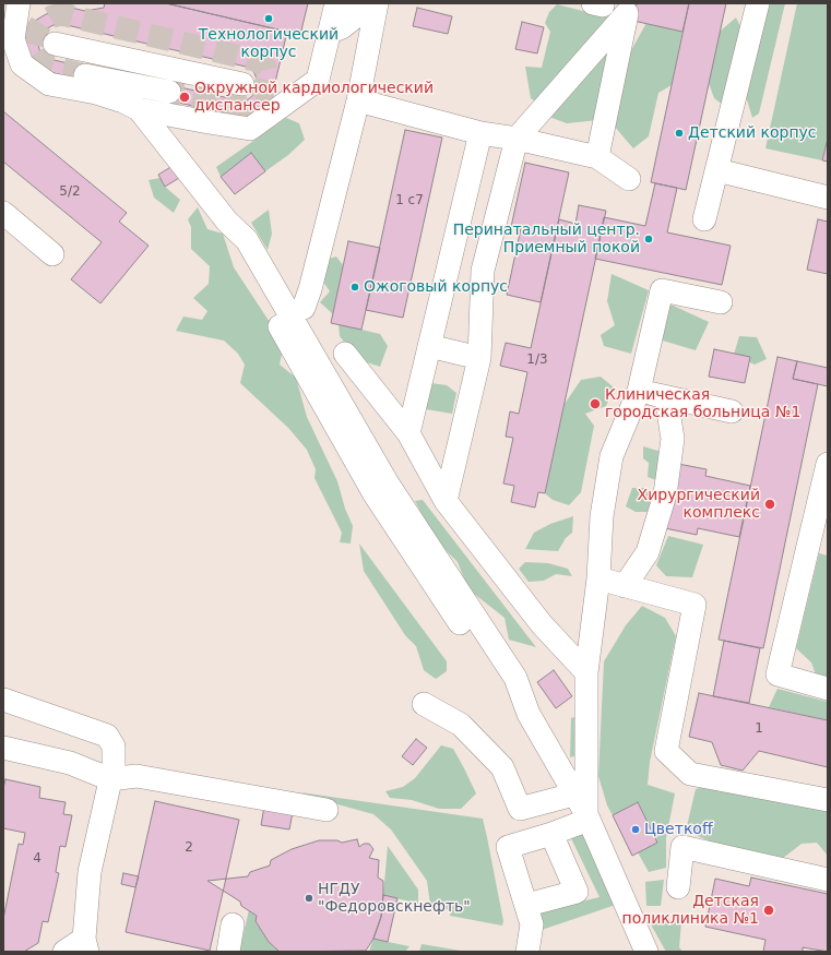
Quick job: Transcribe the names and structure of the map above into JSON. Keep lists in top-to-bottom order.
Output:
{
  "places": [
    "Технологический корпус",
    "Окружной кардиологический диспансер",
    "Детский корпус",
    "Перинатальный центр. Приемный покой",
    "Ожоговый корпус",
    "Клиническая городская больница №1",
    "Хирургический комплекс",
    "Цветкоff",
    "НГДУ \"Федоровскнефть\"",
    "Детская поликлиника №1"
  ],
  "house_numbers": [
    "5/2",
    "1 с7",
    "1/3",
    "1",
    "2",
    "4"
  ]
}
